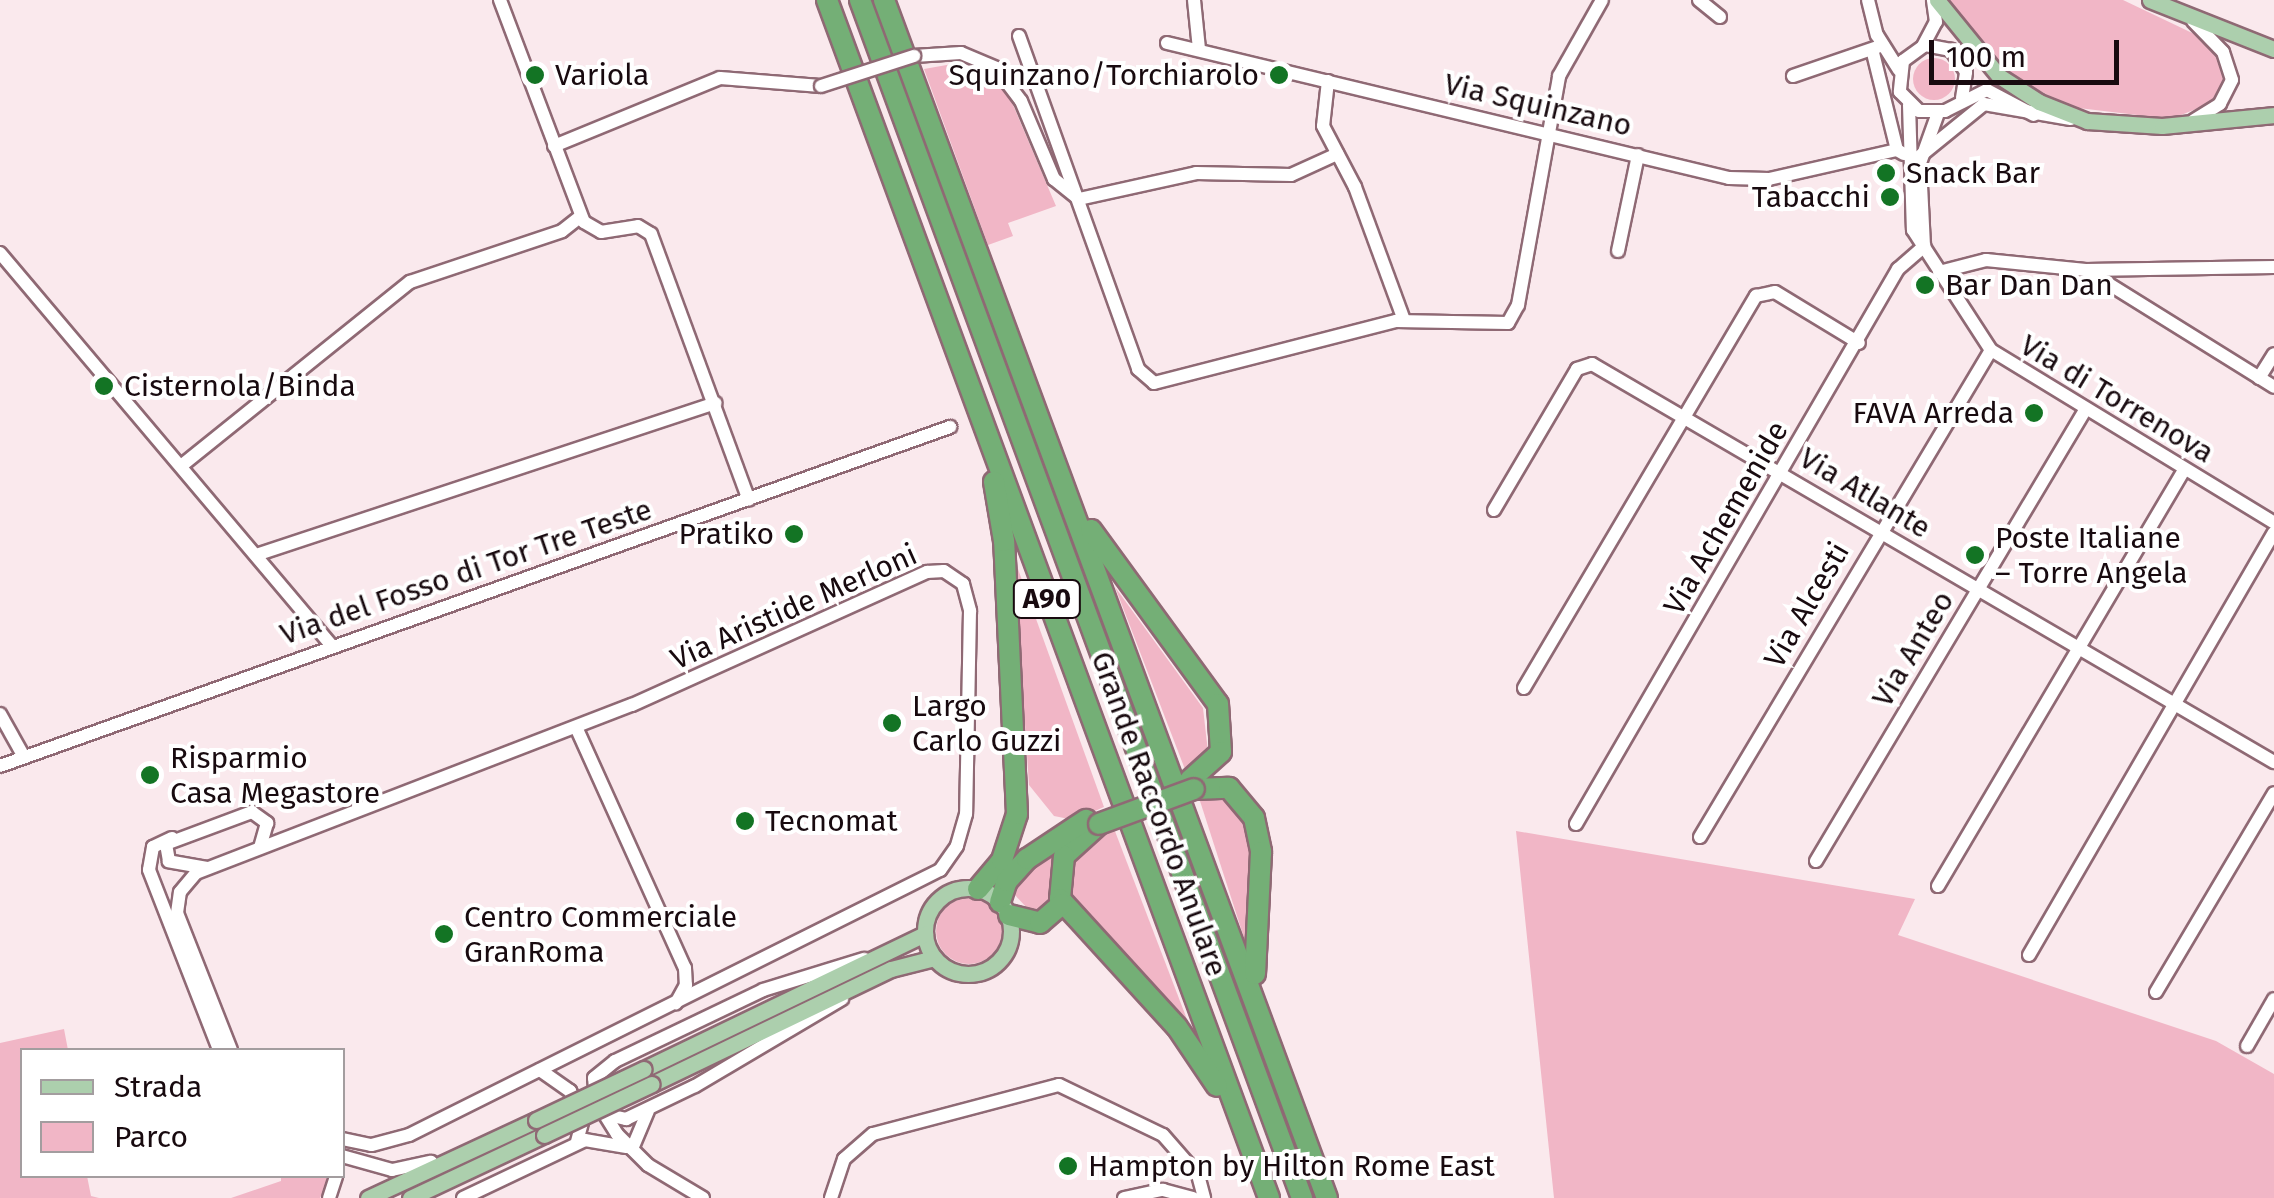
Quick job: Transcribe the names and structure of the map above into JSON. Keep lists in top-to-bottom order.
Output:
{
  "streets": {
    "highway": ["A90", "Grande Raccordo Anulare"],
    "street": [
      "Via Squinzano",
      "Via di Torrenova",
      "Via Atlante",
      "Via Achemenide",
      "Via del Fosso di Tor Tre Teste",
      "Via Alcesti",
      "Via Aristide Merloni",
      "Via Anteo"
    ]
  },
  "crossings": [
    ["Via di Torrenova", "Via Achemenide"],
    ["Via di Torrenova", "Via Alcesti"],
    ["Via di Torrenova", "Via Anteo"],
    ["Via Atlante", "Via Achemenide"],
    ["Via Atlante", "Via Alcesti"],
    ["Via Atlante", "Via Anteo"]
  ],
  "places": [
    "Variola",
    "Squinzano/Torchiarolo",
    "Snack Bar",
    "Tabacchi",
    "Bar Dan Dan",
    "Cisternola/Binda",
    "FAVA Arreda",
    "Pratiko",
    "Poste Italiane – Torre Angela",
    "Largo Carlo Guzzi",
    "Risparmio Casa Megastore",
    "Tecnomat",
    "Centro Commerciale GranRoma",
    "Hampton by Hilton Rome East"
  ],
  "legend": ["Strada", "Parco"],
  "scale_bar": "100 m"
}
